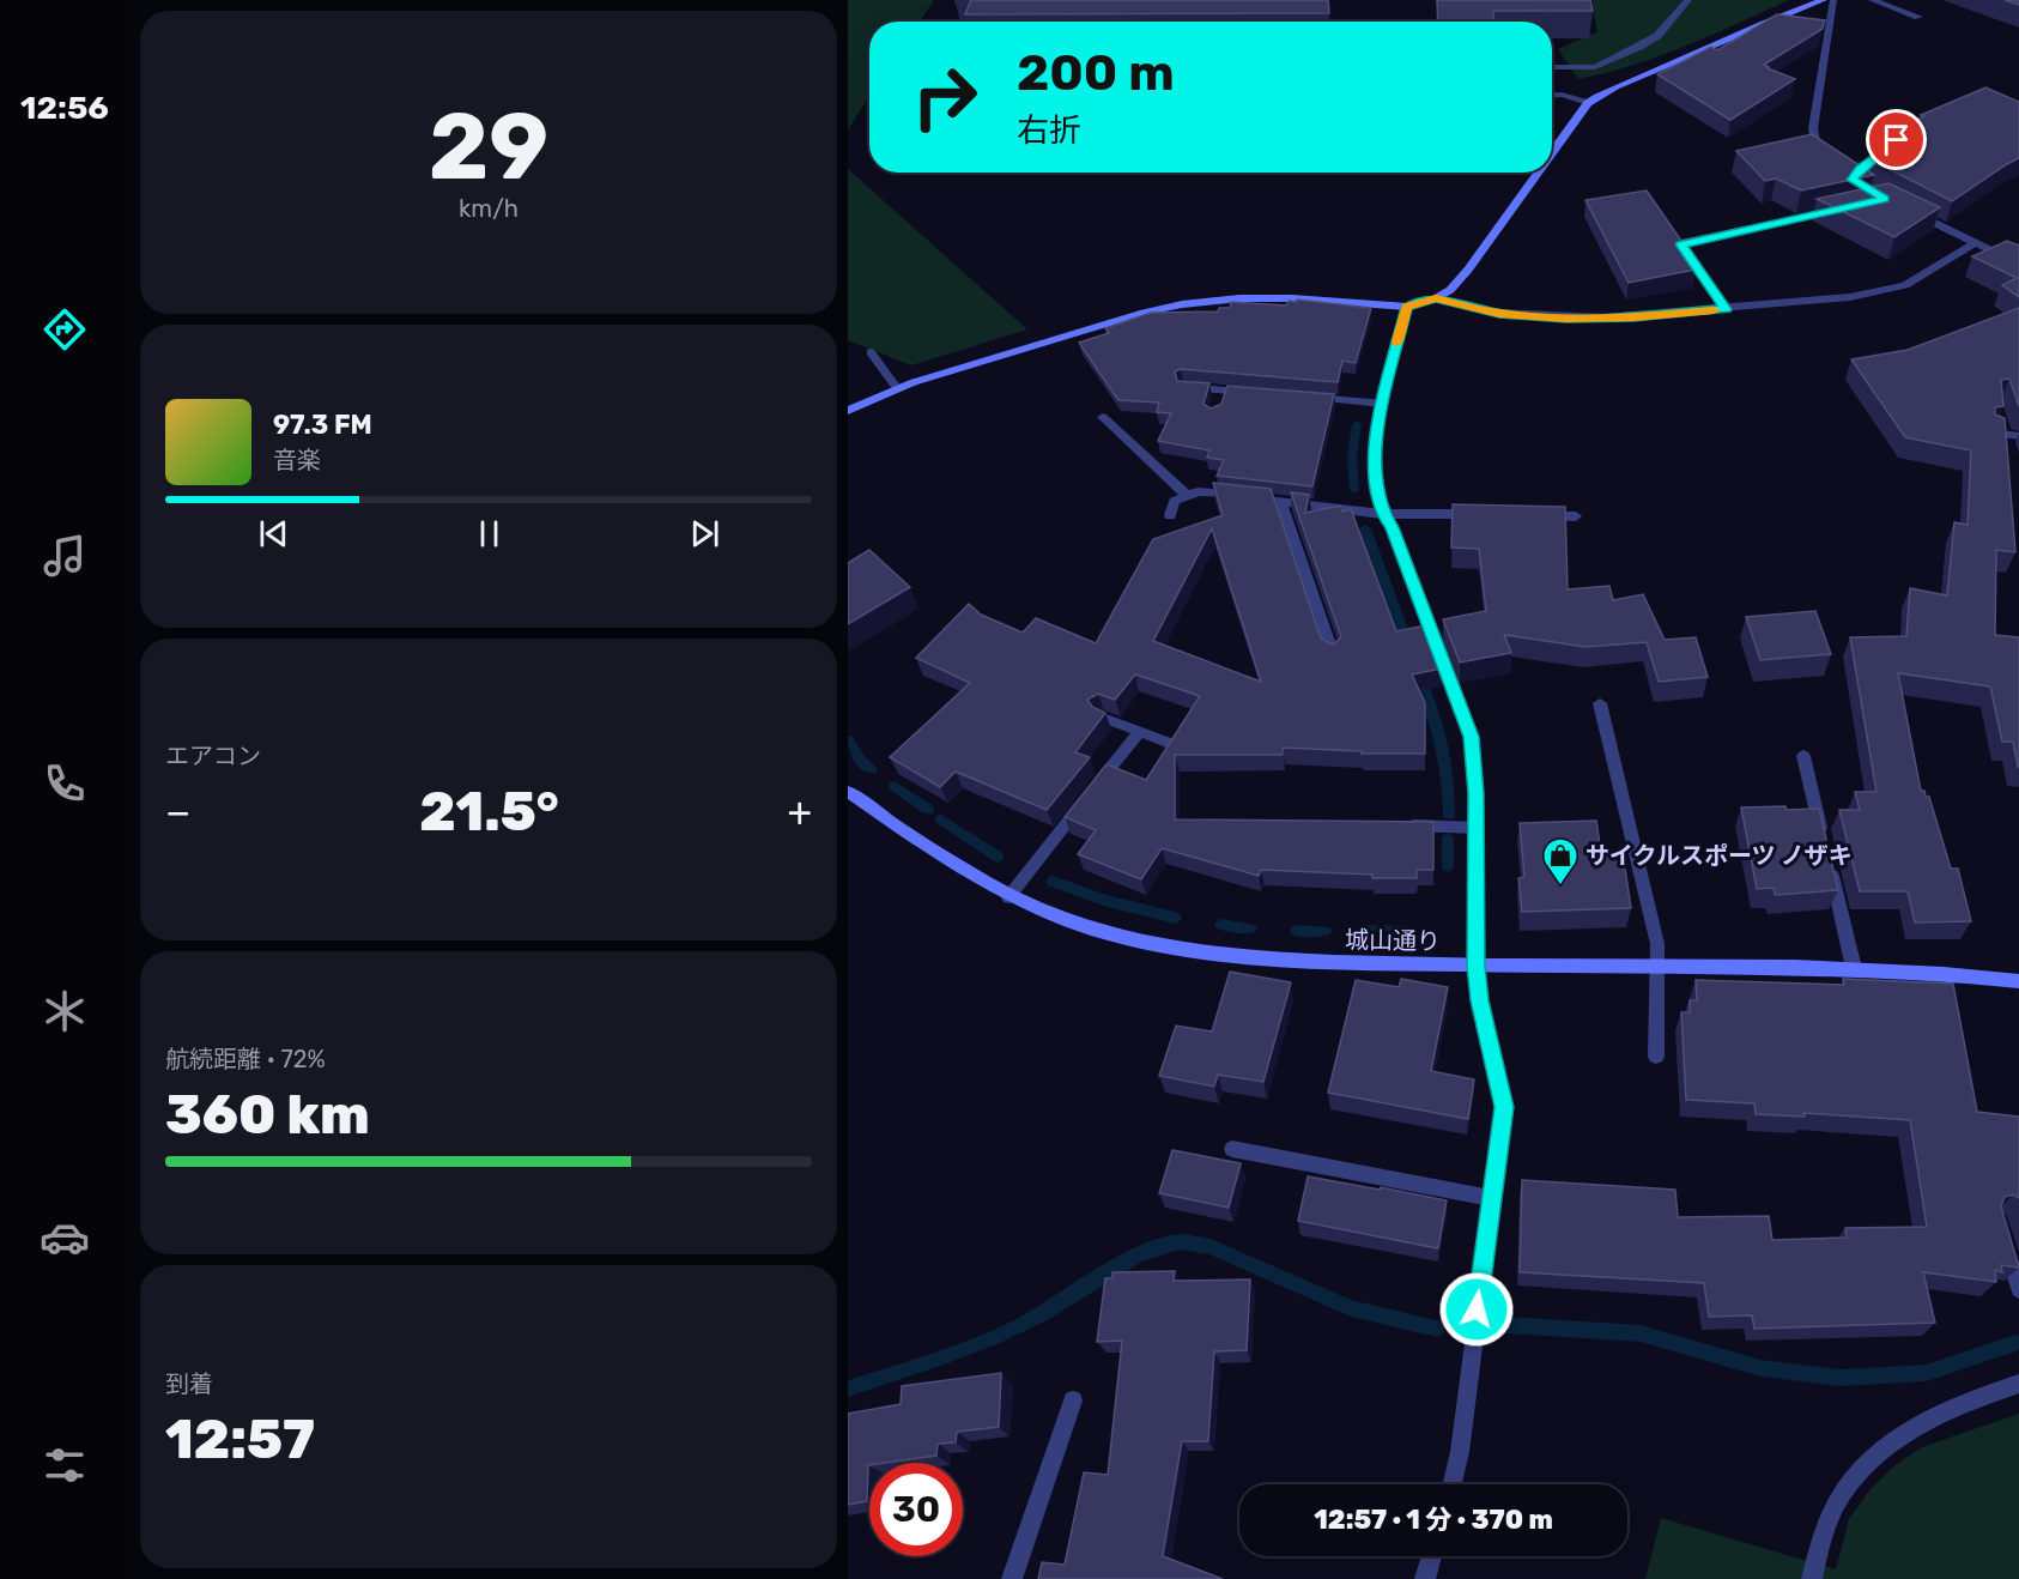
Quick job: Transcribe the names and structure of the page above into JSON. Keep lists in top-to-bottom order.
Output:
{
  "streets": {
    "street": ["城山通り"]
  },
  "places": {
    "shop": ["サイクルスポーツ ノザキ"]
  },
  "page": {
    "tabs": "12:56",
    "tile": [
      ["29", "km/h"],
      "エアコン",
      ["航続距離 · 72%", "360 km"],
      ["到着", "12:57"]
    ],
    "turn": ["200 m", "右折"],
    "song": ["97.3 FM", "音楽"],
    "heat": ["−", "21.5°", "+"],
    "limit": "30",
    "trip": "12:57 · 1 分 · 370 m"
  }
}
